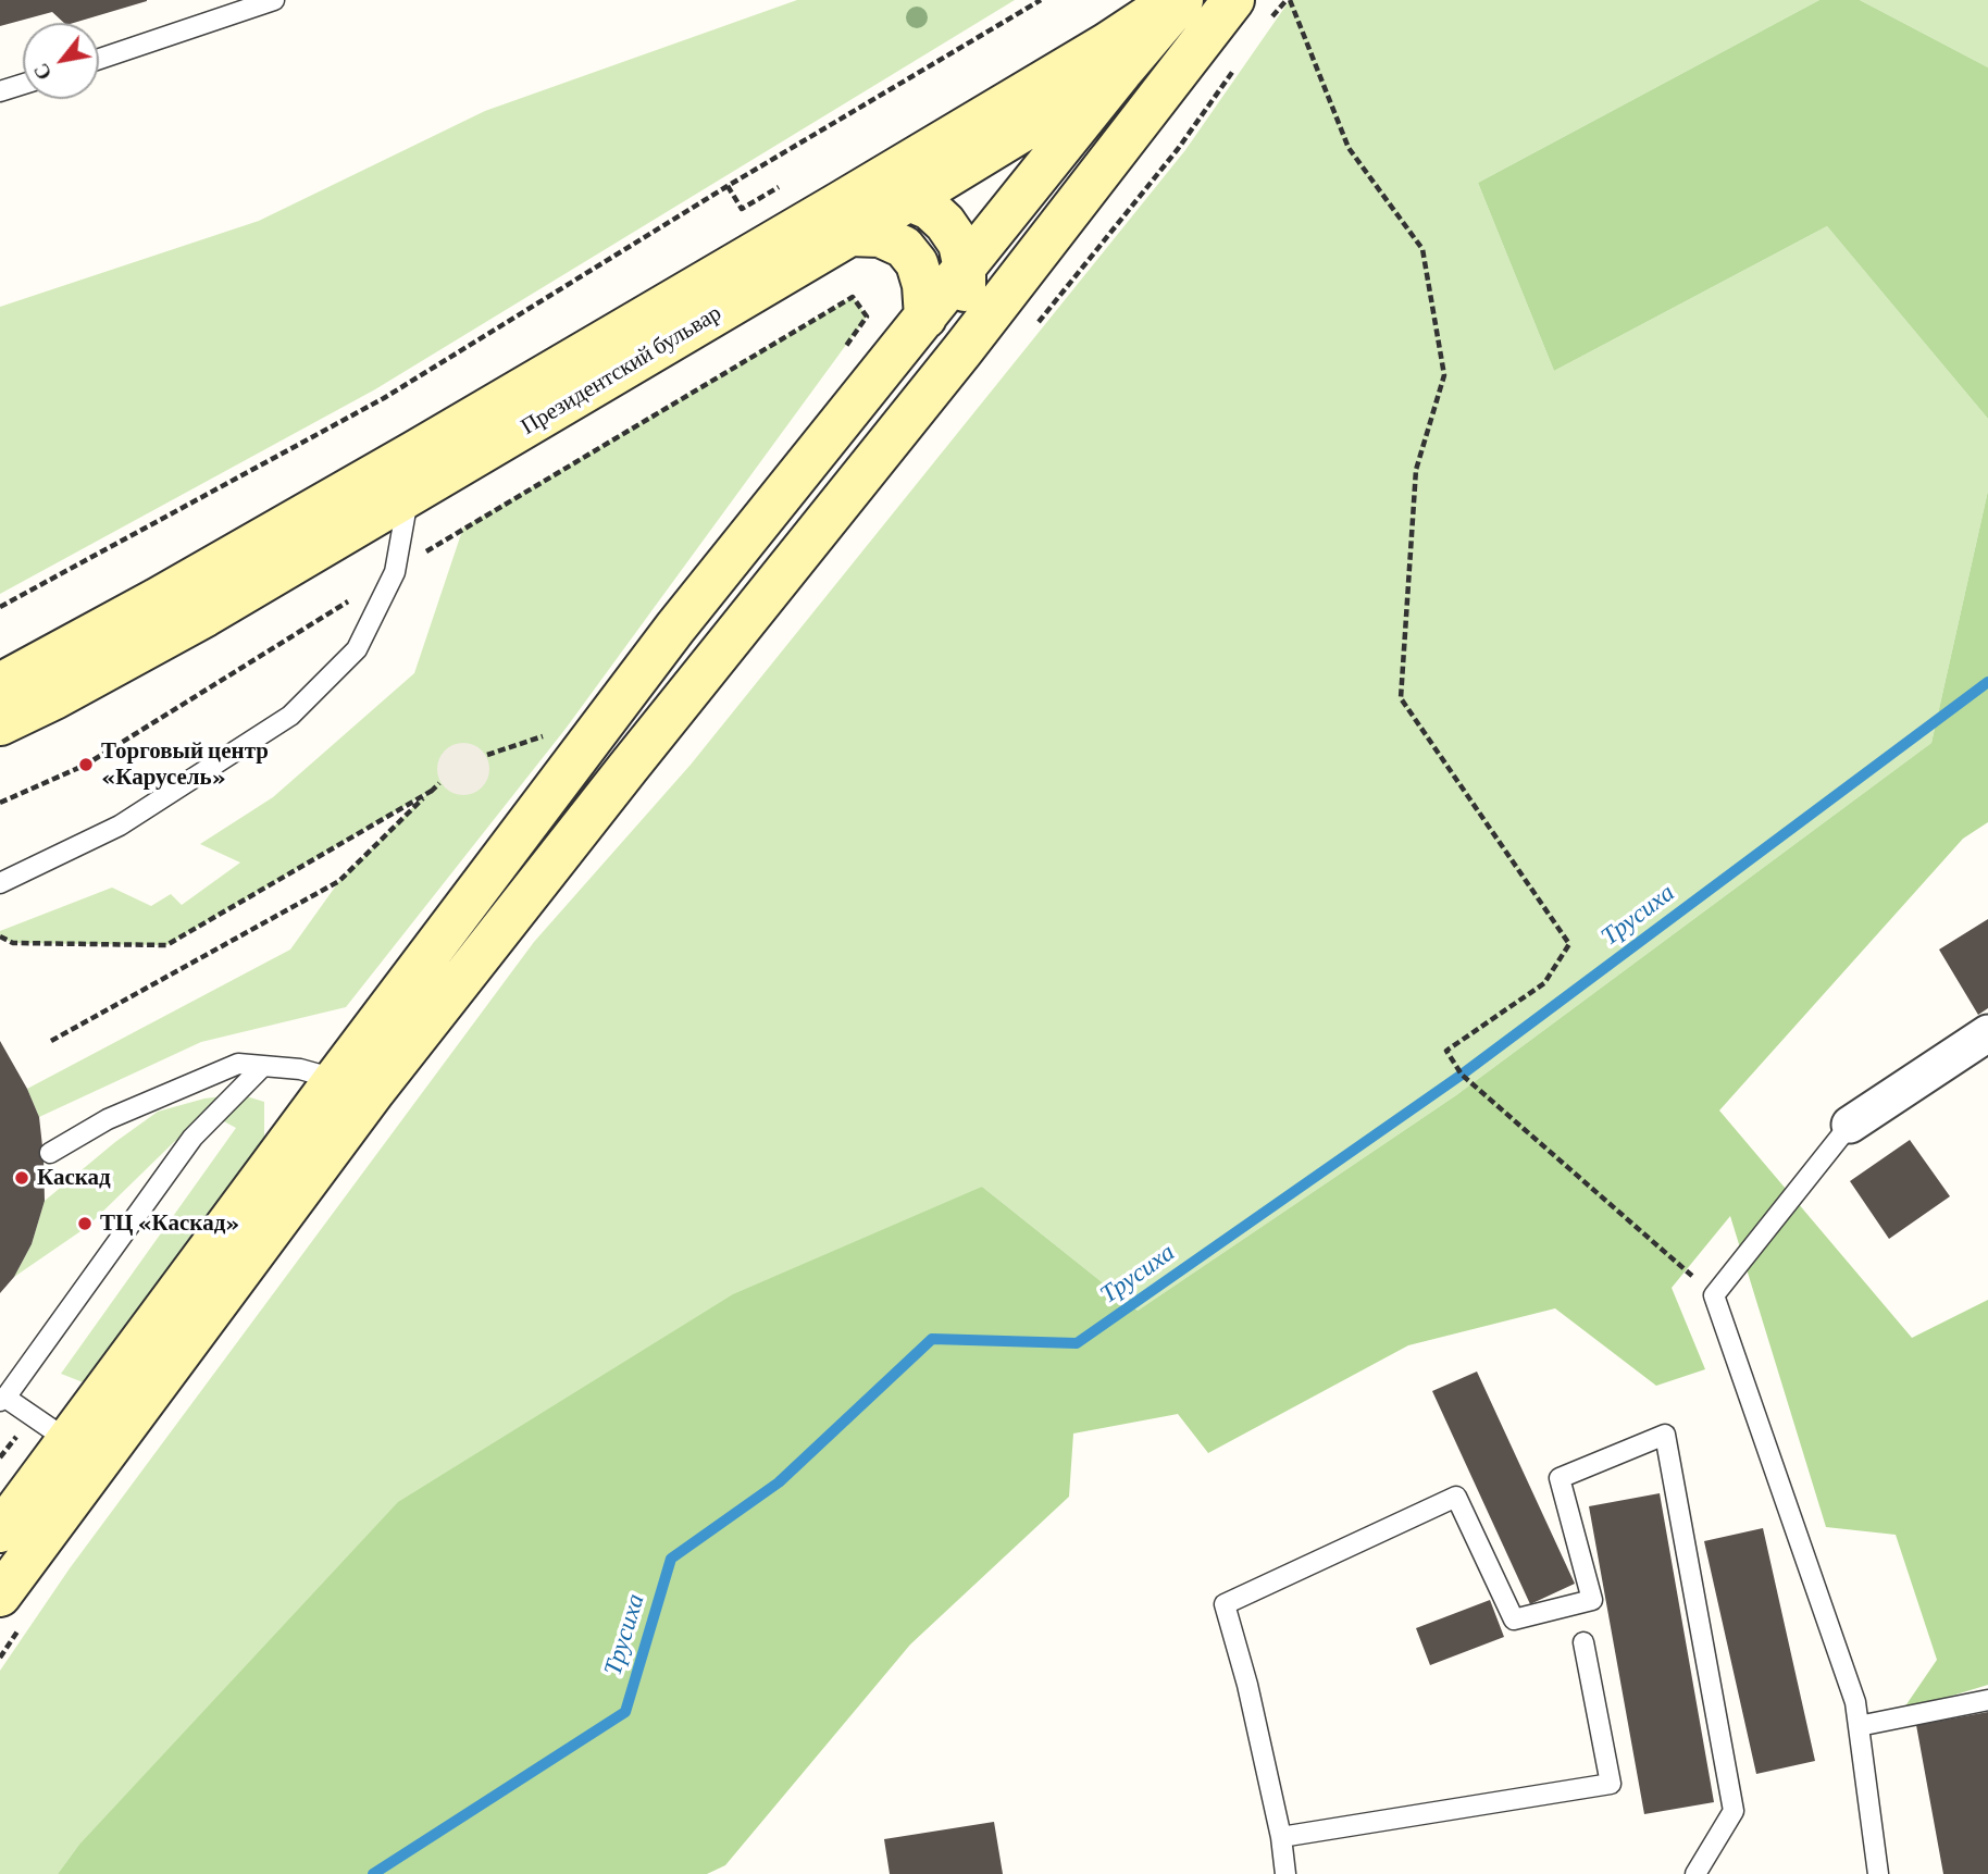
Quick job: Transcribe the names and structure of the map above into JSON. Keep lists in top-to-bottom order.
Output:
{
  "streets": {
    "main road": ["Президентский бульвар"]
  },
  "water": ["Трусиха"],
  "places": ["Торговый центр «Карусель»", "Каскад", "ТЦ «Каскад»"],
  "north": "bottom left"
}
